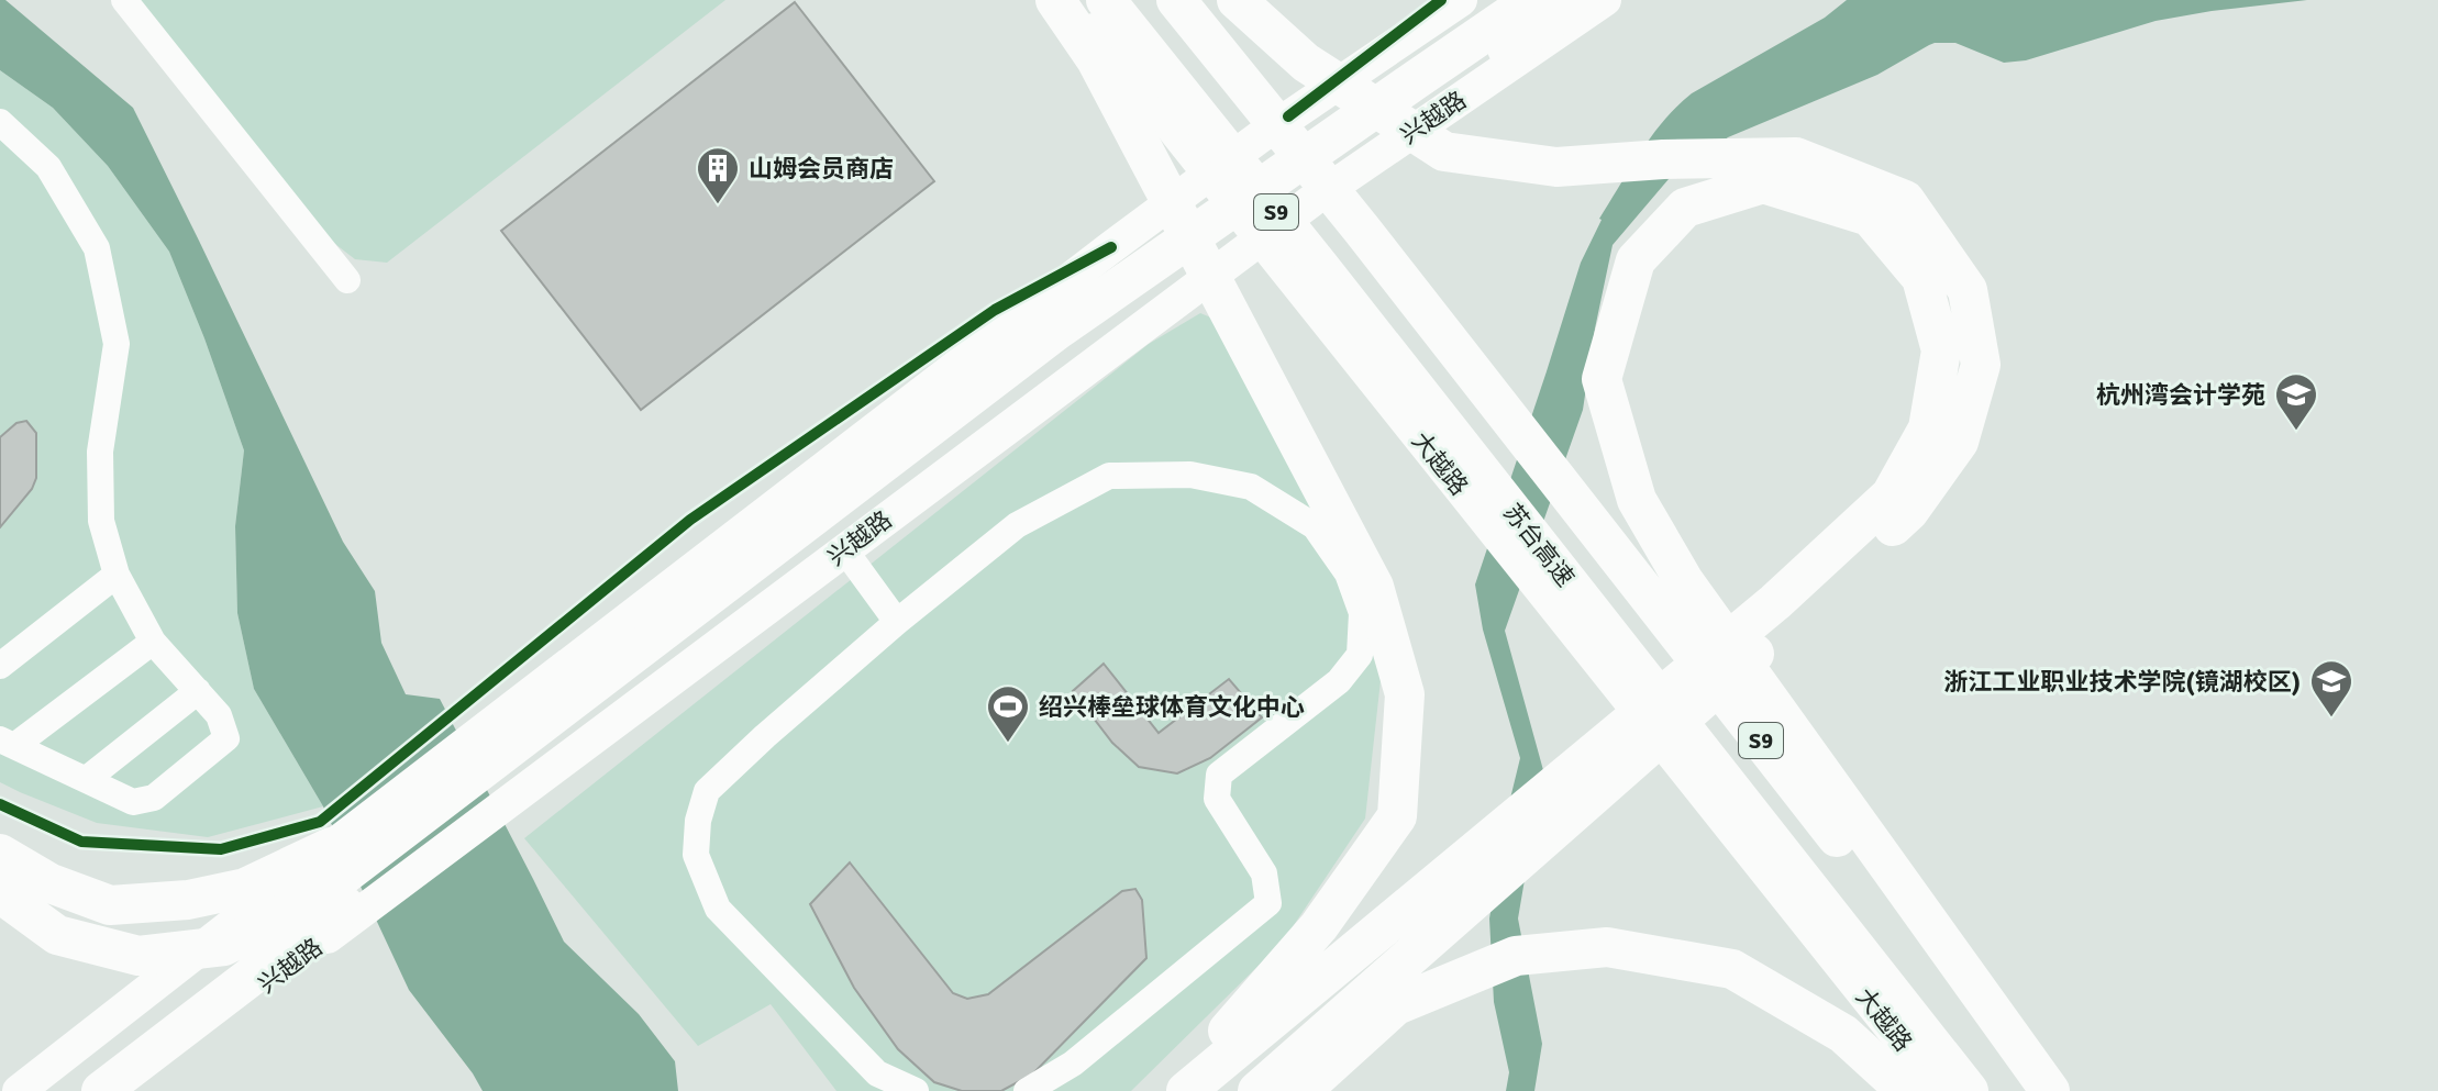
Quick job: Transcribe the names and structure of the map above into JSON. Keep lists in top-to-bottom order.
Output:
{
  "streets": {
    "highway": ["S9", "苏台高速"],
    "main road": ["兴越路", "大越路"]
  },
  "crossings": [
    ["兴越路", "大越路"]
  ],
  "places": {
    "building": ["山姆会员商店"],
    "school or university": ["杭州湾会计学苑", "浙江工业职业技术学院(镜湖校区)"],
    "sports": ["绍兴棒垒球体育文化中心"]
  }
}
